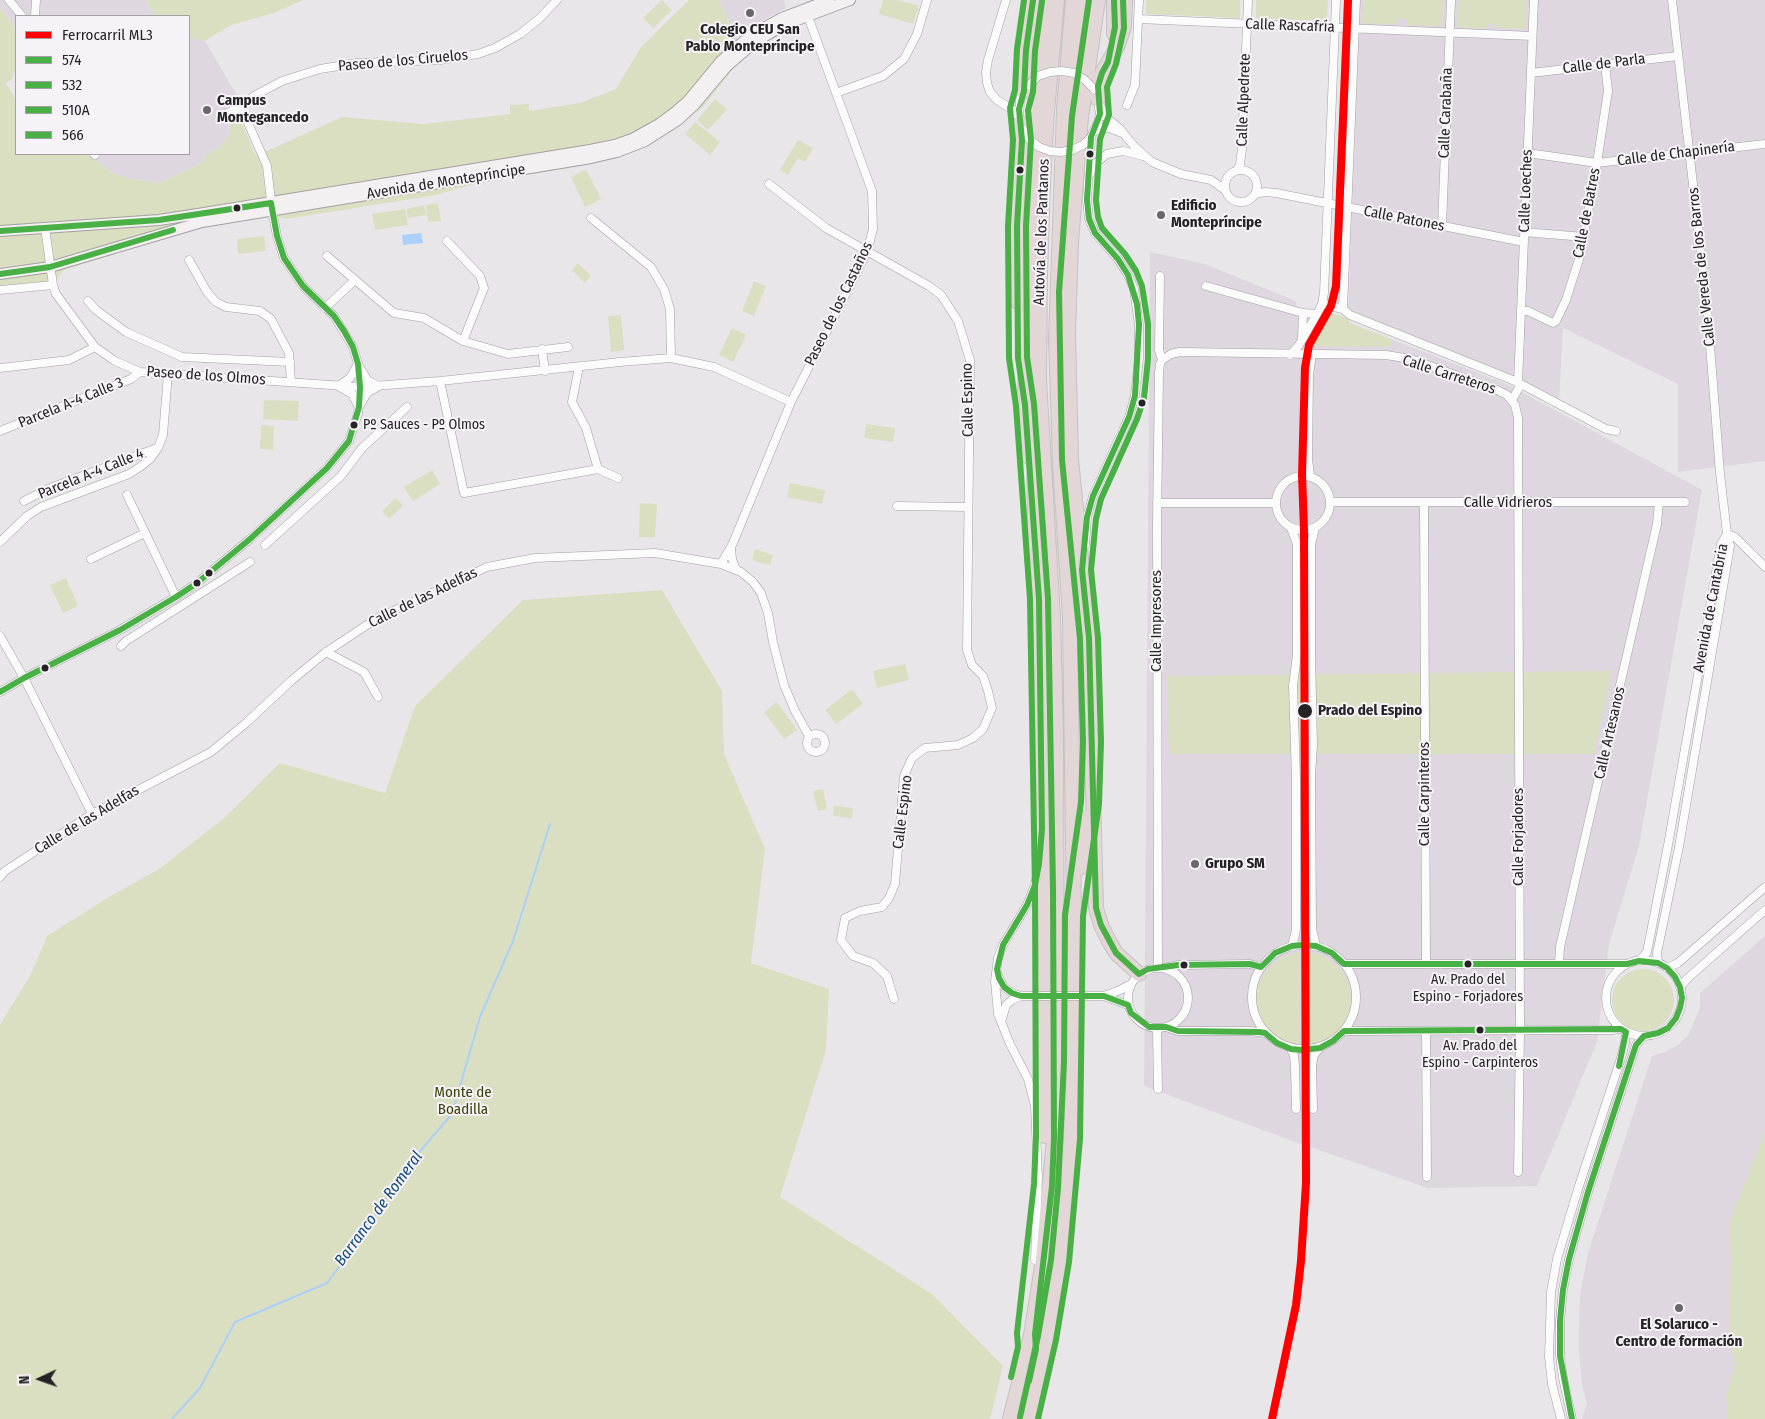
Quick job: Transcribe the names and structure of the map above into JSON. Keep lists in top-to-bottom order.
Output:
{
  "streets": {
    "highway": ["Autovía de los Pantanos"],
    "street": [
      "Calle Rascafría",
      "Paseo de los Ciruelos",
      "Calle de Parla",
      "Calle Alpedrete",
      "Calle Carabaña",
      "Calle de Chapinería",
      "Avenida de Montepríncipe",
      "Calle Loeches",
      "Calle de Batres",
      "Calle Patones",
      "Calle Vereda de los Barros",
      "Paseo de los Castaños",
      "Calle Carreteros",
      "Paseo de los Olmos",
      "Calle Espino",
      "Parcela A-4 Calle 3",
      "Parcela A-4 Calle 4",
      "Calle Vidrieros",
      "Calle de las Adelfas",
      "Avenida de Cantabria",
      "Calle Impresores",
      "Calle Artesanos",
      "Calle Carpinteros",
      "Calle Forjadores"
    ]
  },
  "crossings": [
    ["Calle Rascafría", "Calle Alpedrete"],
    ["Calle Rascafría", "Calle Carabaña"],
    ["Calle Rascafría", "Calle Loeches"],
    ["Calle de Parla", "Calle Loeches"],
    ["Calle de Parla", "Calle de Batres"],
    ["Calle de Parla", "Calle Vereda de los Barros"],
    ["Calle Alpedrete", "Calle Patones"],
    ["Calle Carabaña", "Calle Patones"],
    ["Calle de Chapinería", "Calle Loeches"],
    ["Calle de Chapinería", "Calle de Batres"],
    ["Calle de Chapinería", "Calle Vereda de los Barros"],
    ["Avenida de Montepríncipe", "Paseo de los Castaños"],
    ["Avenida de Montepríncipe", "Paseo de los Olmos"],
    ["Calle Loeches", "Calle de Batres"],
    ["Calle Loeches", "Calle Patones"],
    ["Calle Loeches", "Calle Carreteros"],
    ["Calle Vereda de los Barros", "Avenida de Cantabria"],
    ["Paseo de los Castaños", "Paseo de los Olmos"],
    ["Paseo de los Castaños", "Calle Espino"],
    ["Paseo de los Castaños", "Calle de las Adelfas"],
    ["Calle Carreteros", "Calle Vidrieros"],
    ["Calle Carreteros", "Calle Impresores"],
    ["Calle Carreteros", "Calle Forjadores"],
    ["Paseo de los Olmos", "Parcela A-4 Calle 3"],
    ["Calle Vidrieros", "Calle Artesanos"],
    ["Calle Vidrieros", "Calle Carpinteros"],
    ["Calle Vidrieros", "Calle Forjadores"]
  ],
  "water": ["Barranco de Romeral"],
  "parks": ["Monte de Boadilla"],
  "places": [
    "Colegio CEU San Pablo Montepríncipe",
    "Campus Montegancedo",
    "Edificio Montepríncipe",
    "Pº Sauces - Pº Olmos",
    "Prado del Espino",
    "Grupo SM",
    "Av. Prado del Espino - Forjadores",
    "Av. Prado del Espino - Carpinteros",
    "El Solaruco - Centro de formación"
  ],
  "lines": [
    "rail line ML3",
    "transit line 574",
    "transit line 532",
    "transit line 510A",
    "transit line 566"
  ],
  "legend": [
    "Ferrocarril ML3",
    "574",
    "532",
    "510A",
    "566"
  ],
  "north": "left"
}
